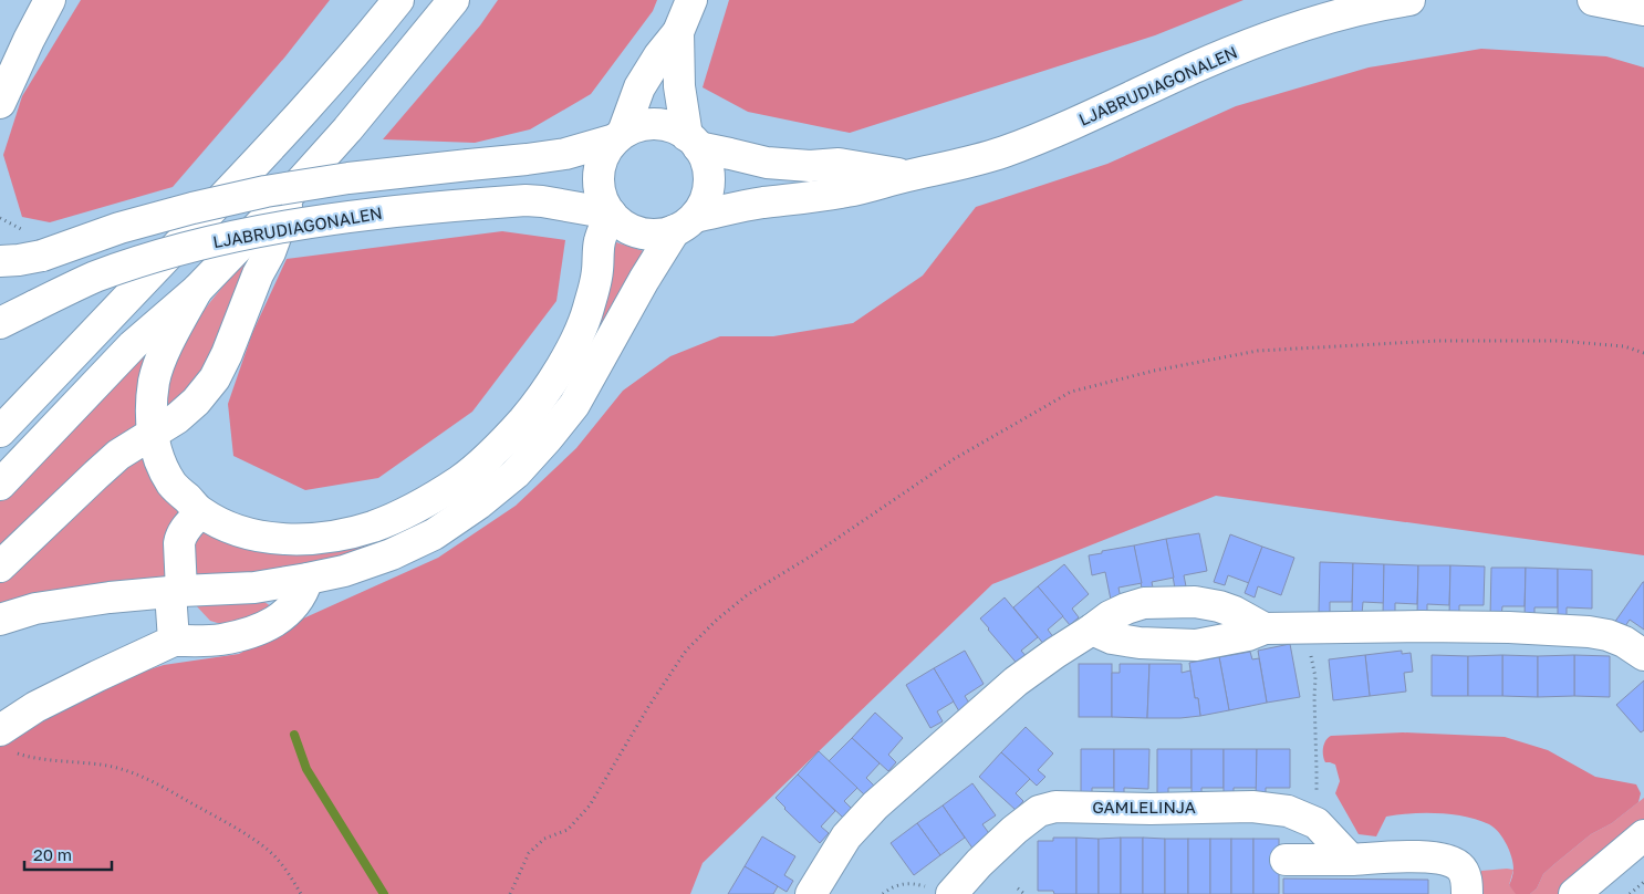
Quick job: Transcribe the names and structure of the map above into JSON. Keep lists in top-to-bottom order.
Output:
{
  "streets": {
    "main road": ["LJABRUDIAGONALEN", "GAMLELINJA"]
  },
  "scale_bar": "20 m"
}
